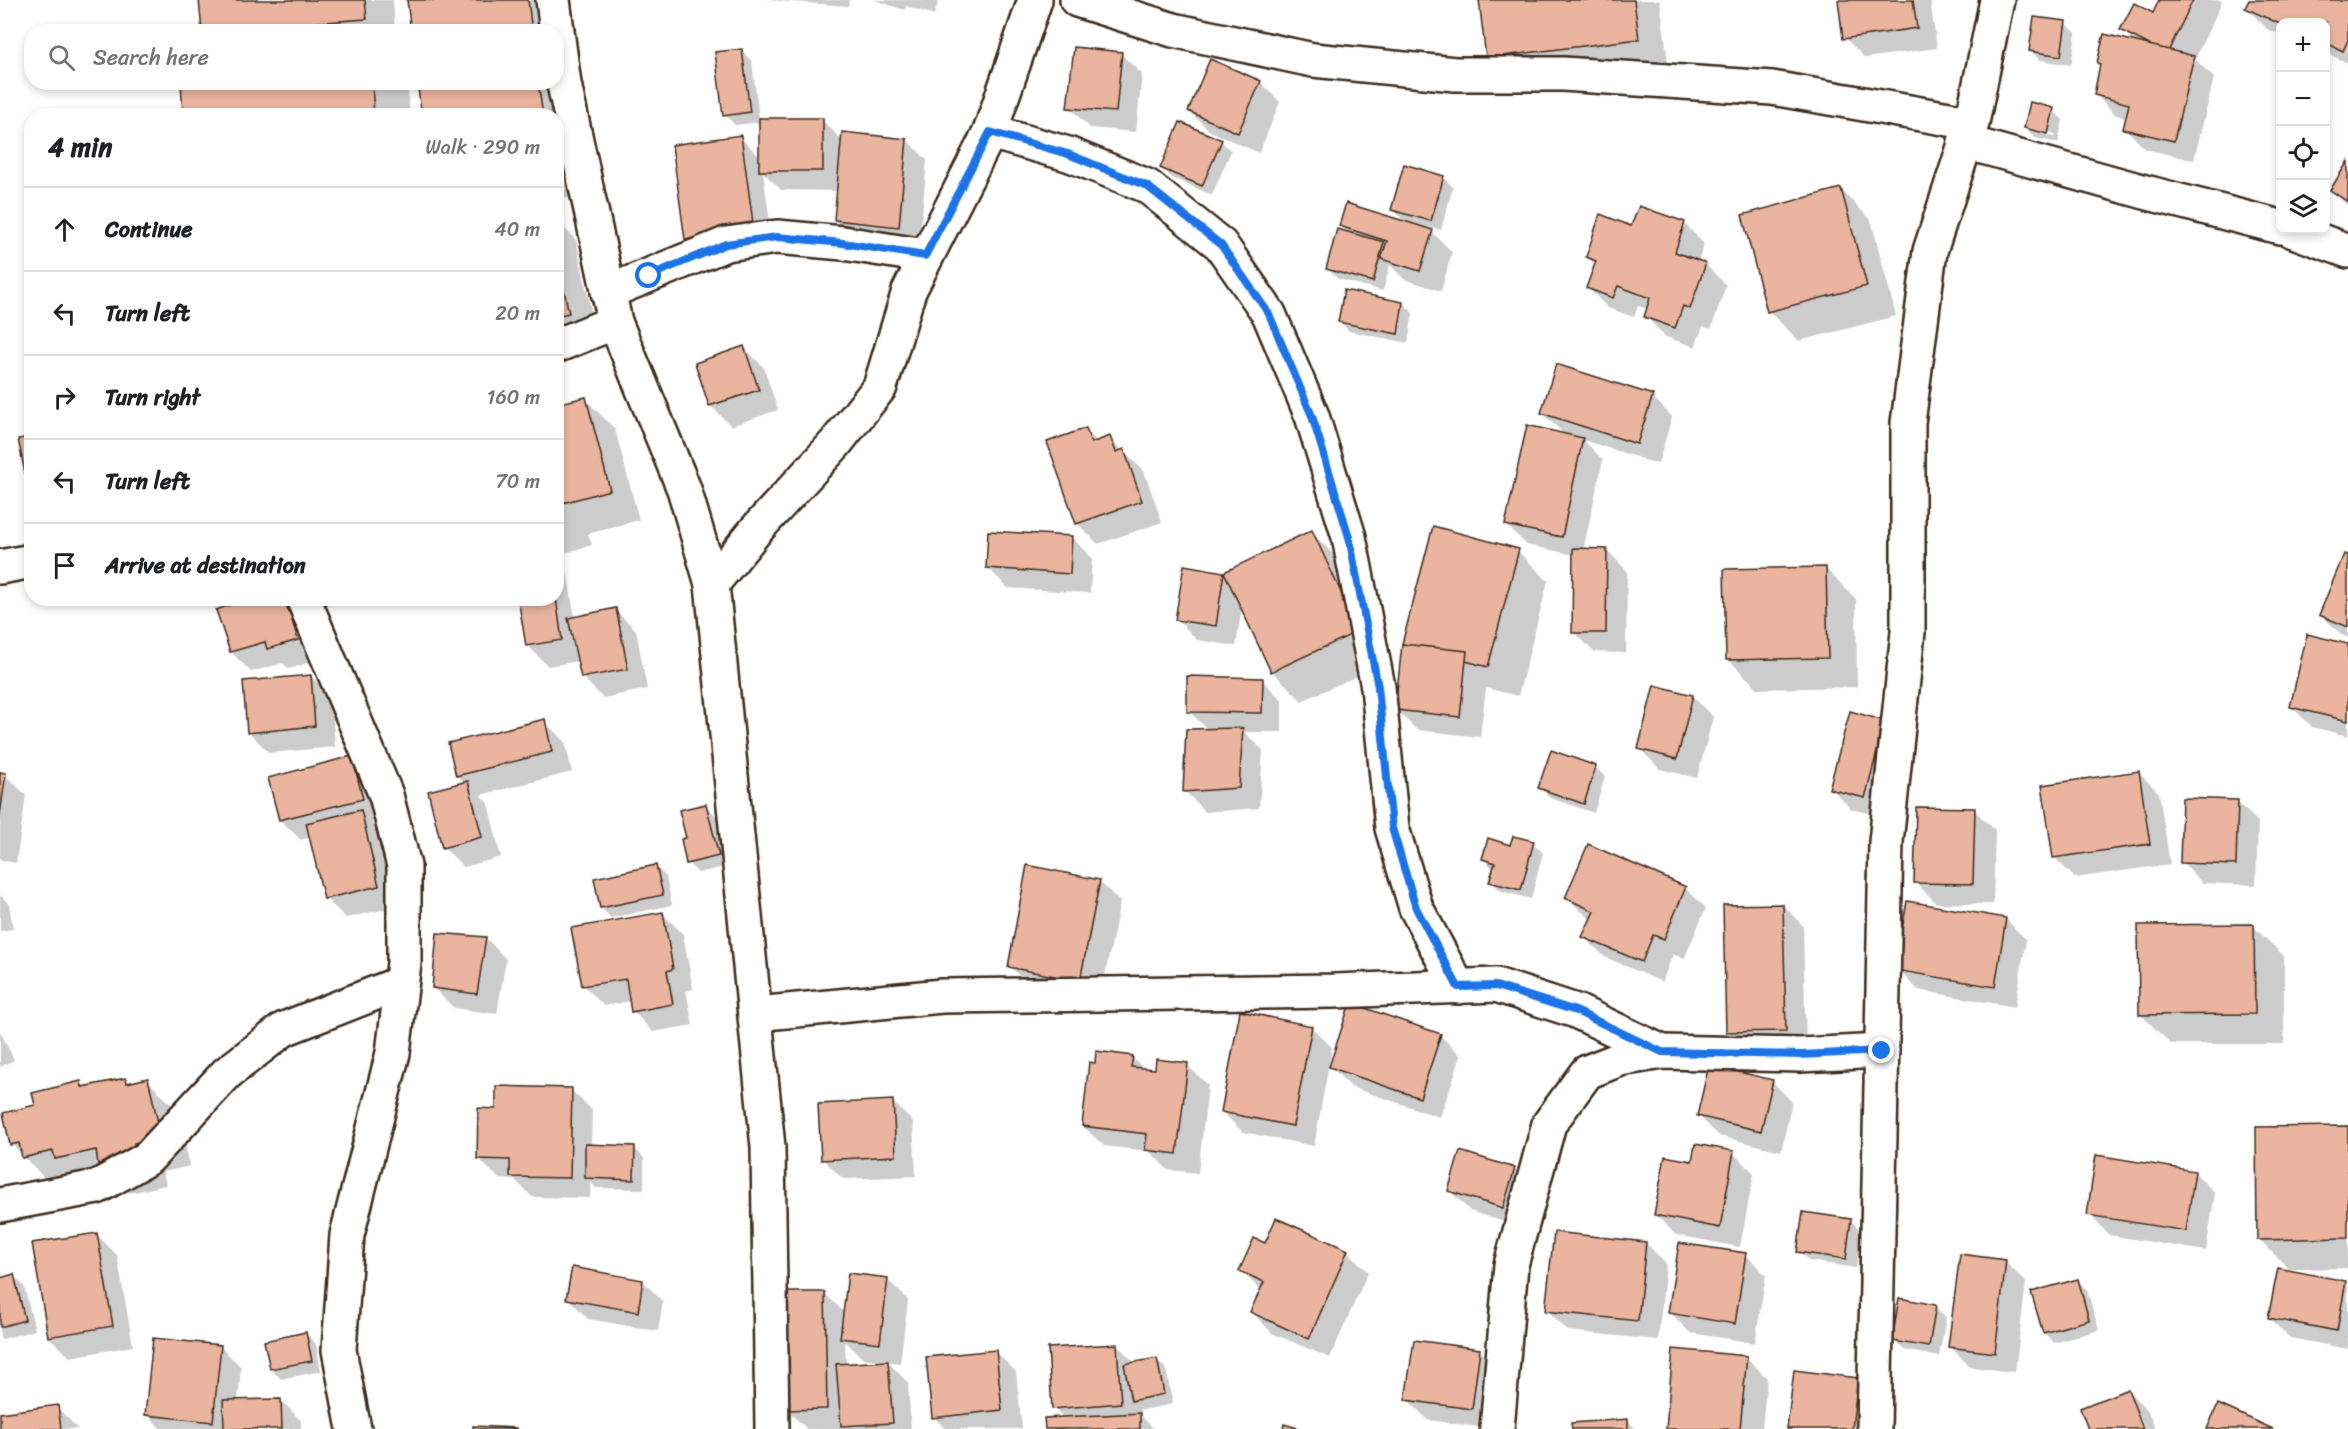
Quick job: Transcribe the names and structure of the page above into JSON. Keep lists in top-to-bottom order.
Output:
{
  "page": {
    "map_buttons": ["+", "−"],
    "search": "Search here",
    "heading": ["4 min", "Walk · 290 m"],
    "list": [
      ["Continue", "40 m"],
      ["Turn left", "20 m"],
      ["Turn right", "160 m"],
      ["Turn left", "70 m"],
      "Arrive at destination"
    ]
  }
}
